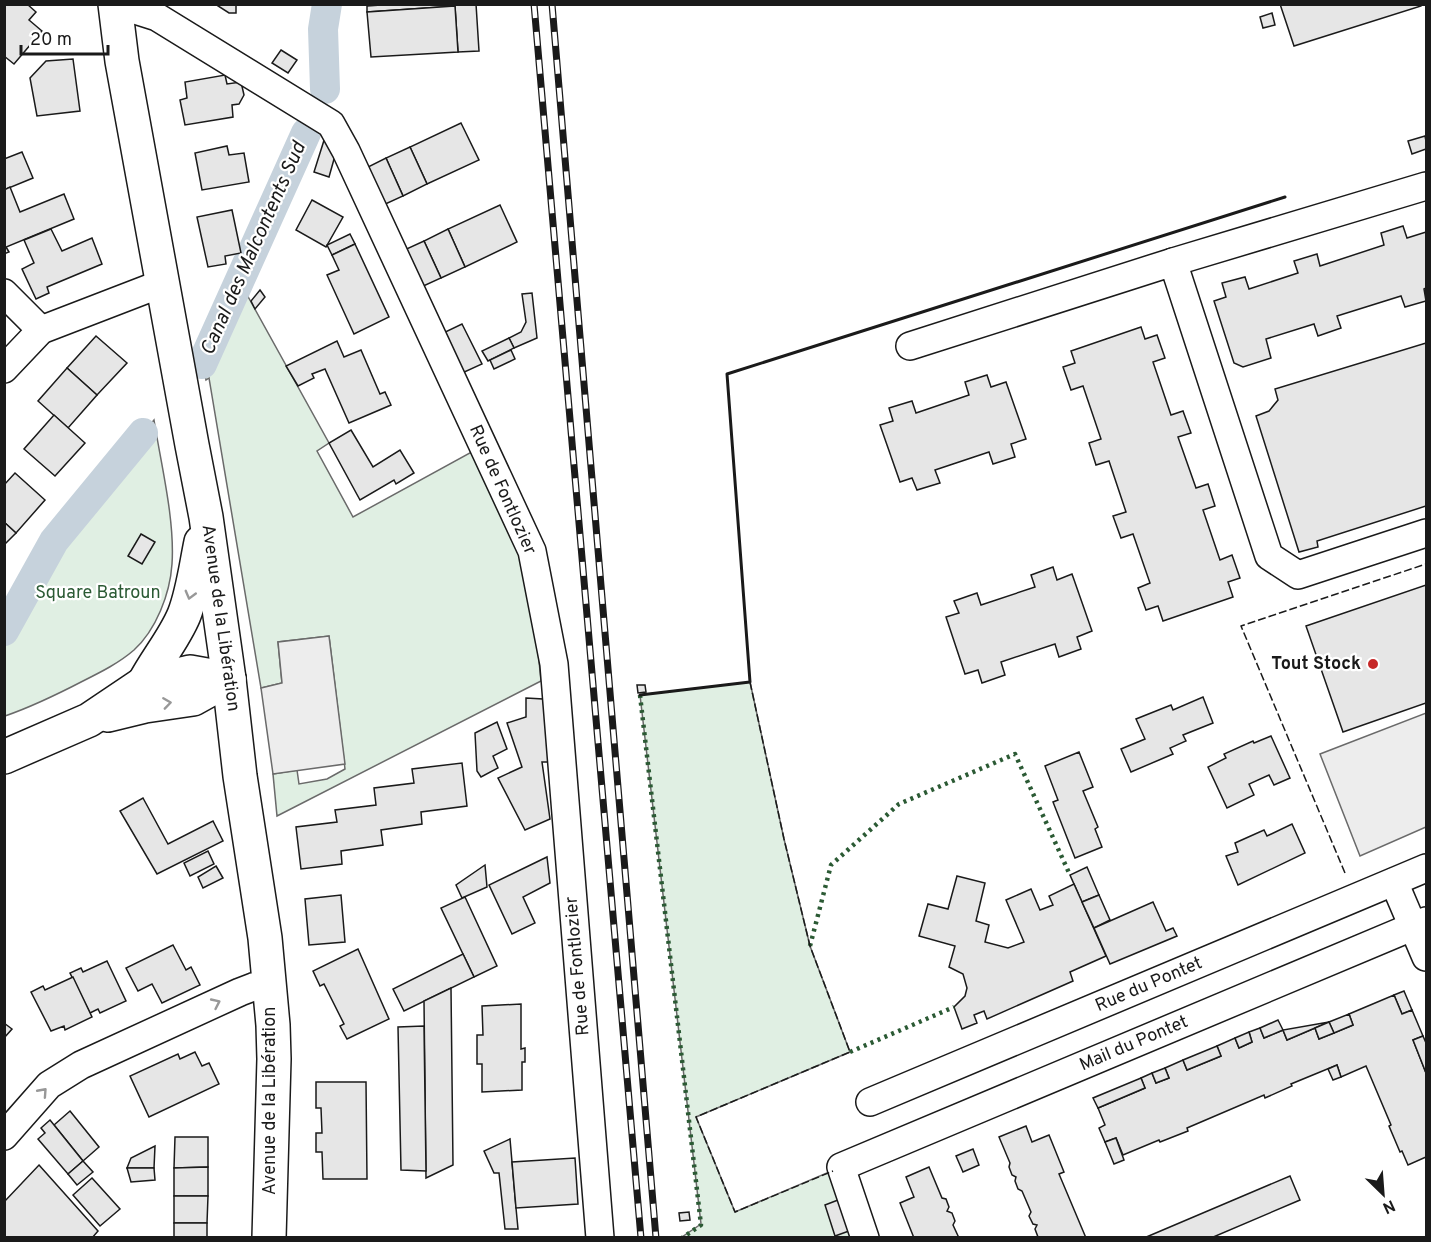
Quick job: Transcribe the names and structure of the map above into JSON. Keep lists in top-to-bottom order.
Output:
{
  "streets": {
    "main road": ["Avenue de la Libération"],
    "street": ["Rue de Fontlozier", "Rue du Pontet", "Mail du Pontet"]
  },
  "crossings": [
    ["Rue de Fontlozier", "Avenue de la Libération"]
  ],
  "water": ["Canal des Malcontents Sud"],
  "parks": ["Square Batroun"],
  "places": ["Tout Stock"],
  "scale_bar": "20 m",
  "north": "bottom right"
}
